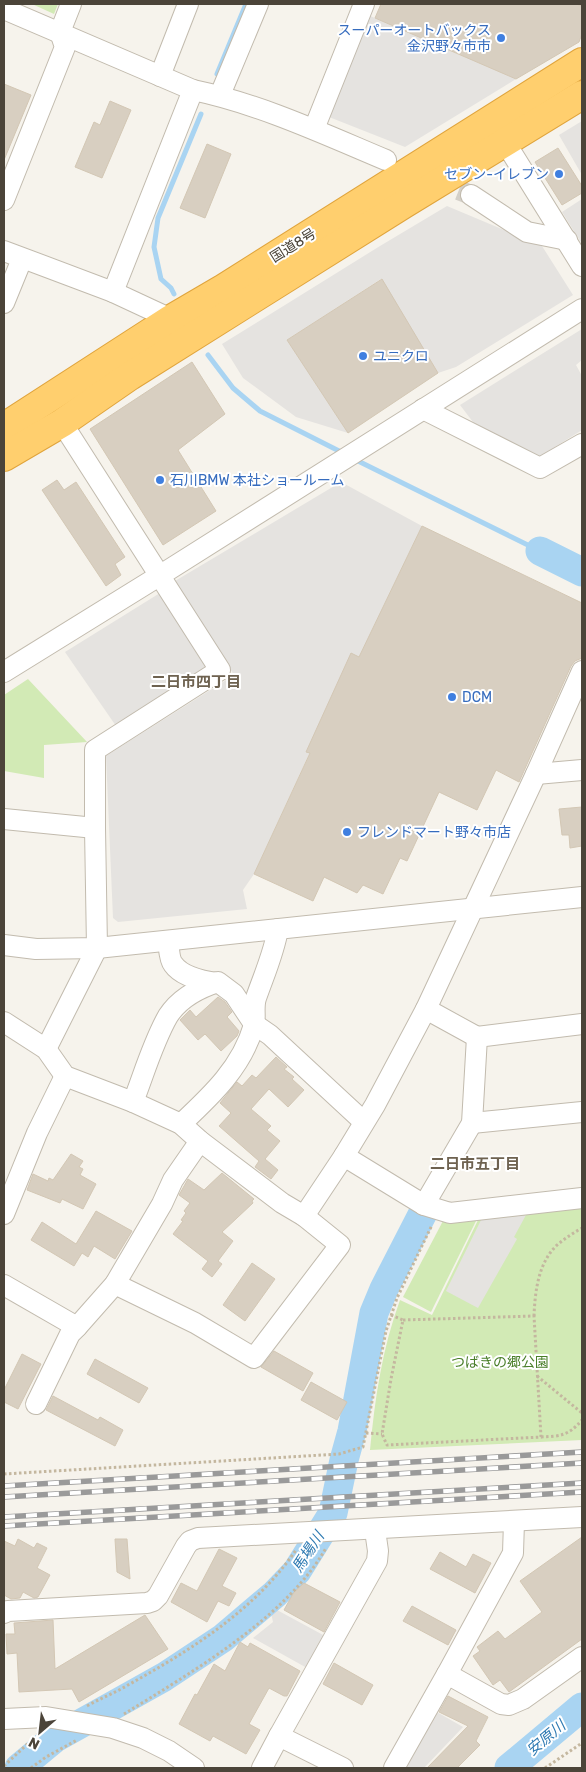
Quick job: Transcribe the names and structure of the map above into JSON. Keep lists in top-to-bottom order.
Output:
{
  "streets": {
    "highway": ["国道8号"]
  },
  "districts": ["二日市四丁目", "二日市五丁目"],
  "water": ["馬場川", "安原川"],
  "parks": ["つばきの郷公園"],
  "places": [
    "スーパーオートバックス 金沢野々市市",
    "セブン-イレブン",
    "ユニクロ",
    "石川BMW 本社ショールーム",
    "DCM",
    "フレンドマート野々市店"
  ],
  "north": "bottom left"
}
